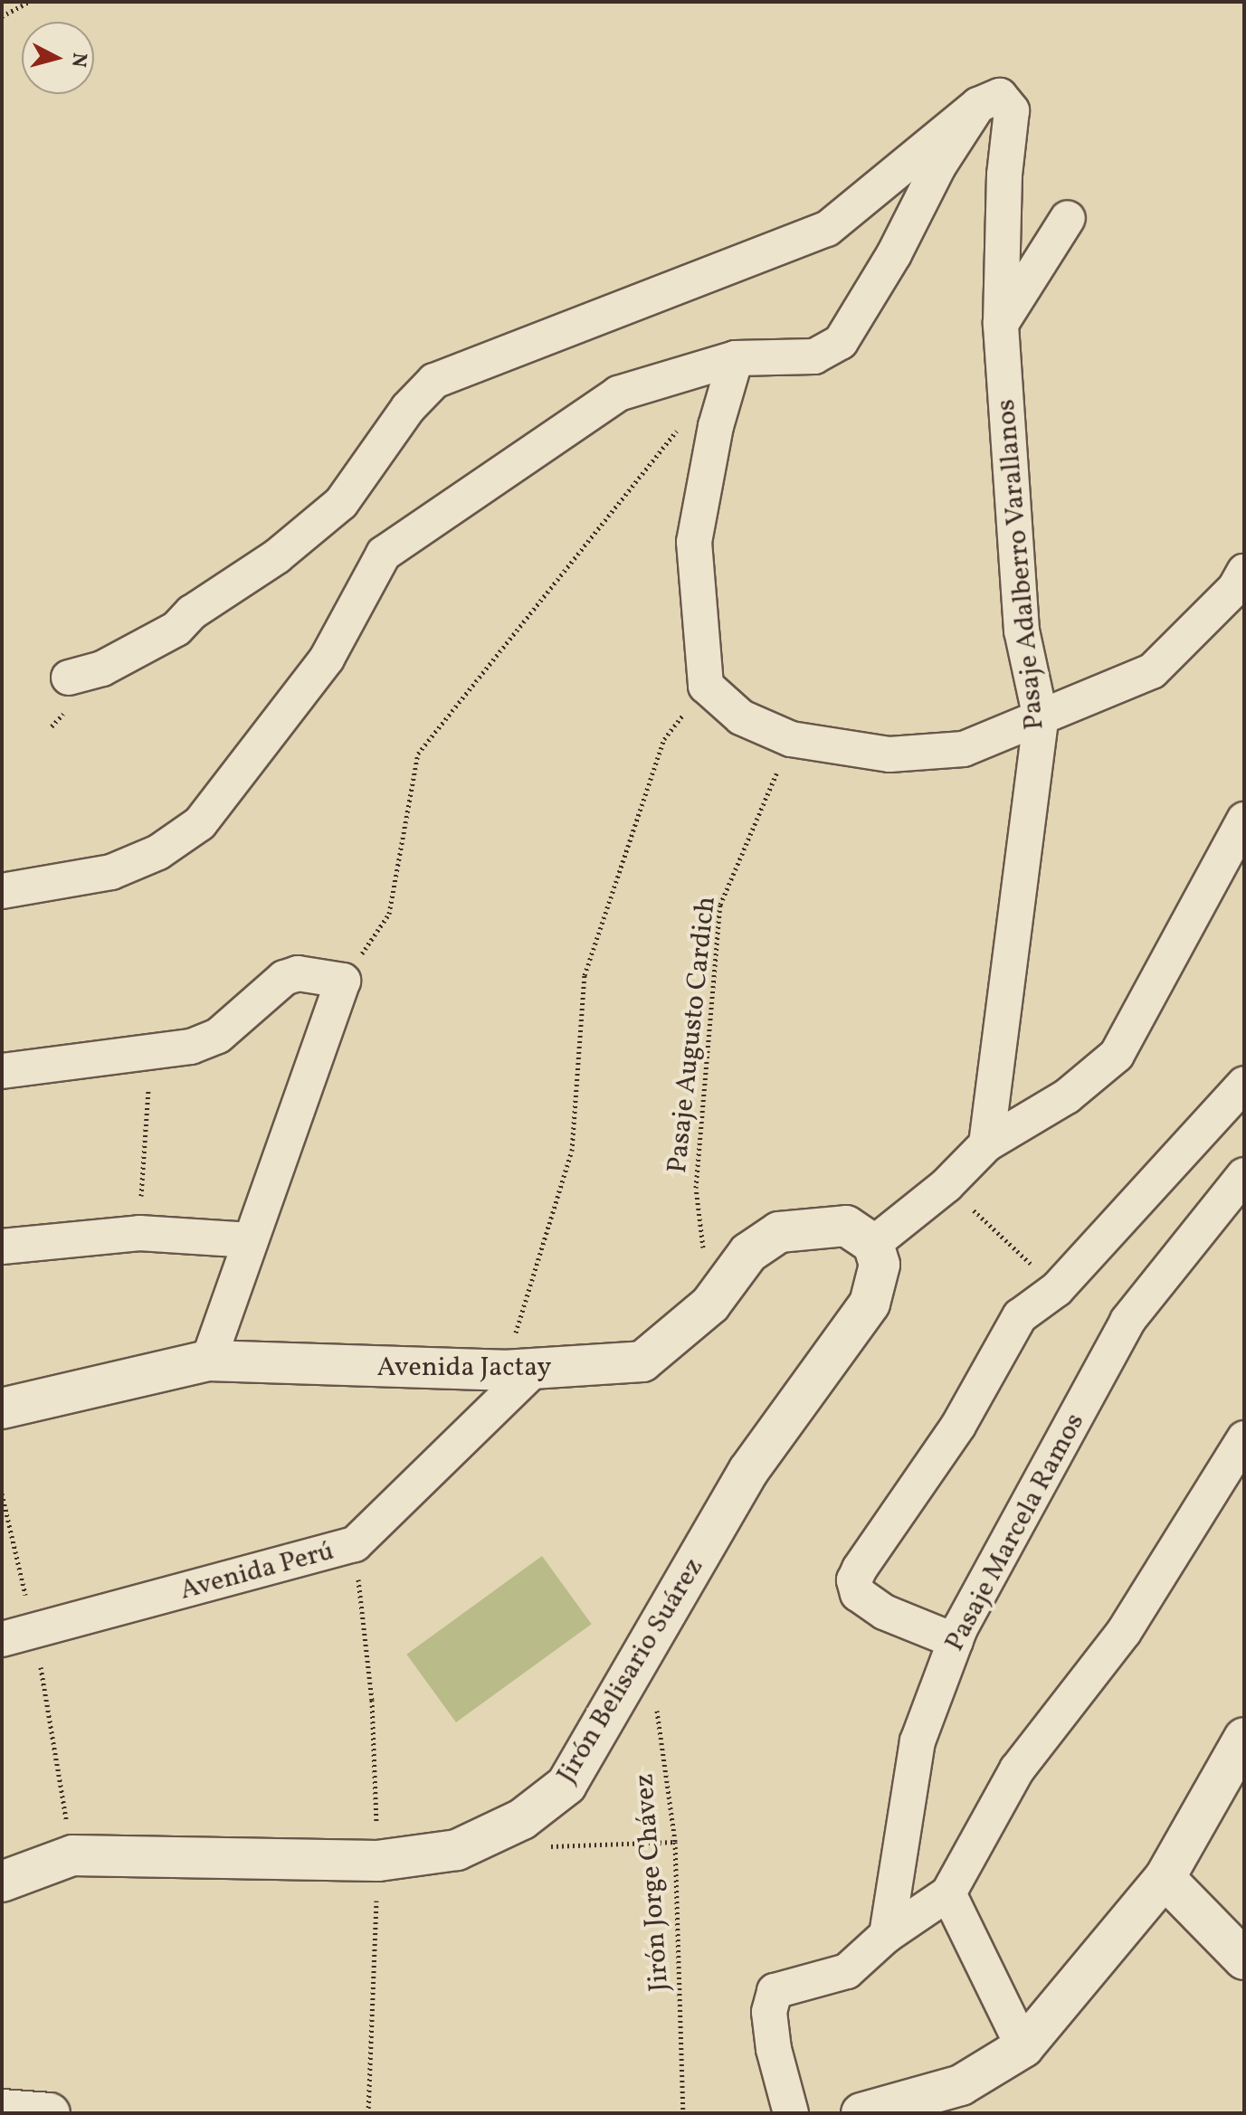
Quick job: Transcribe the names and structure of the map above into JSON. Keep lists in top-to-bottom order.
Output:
{
  "streets": {
    "street": [
      "Pasaje Adalberro Varallanos",
      "Avenida Jactay",
      "Pasaje Marcela Ramos",
      "Avenida Perú",
      "Jirón Belisario Suárez"
    ],
    "path": ["Pasaje Augusto Cardich", "Jirón Jorge Chávez"]
  },
  "crossings": [
    ["Pasaje Augusto Cardich", "Avenida Jactay"],
    ["Avenida Jactay", "Avenida Perú"],
    ["Avenida Jactay", "Jirón Belisario Suárez"],
    ["Jirón Belisario Suárez", "Jirón Jorge Chávez"]
  ],
  "north": "right"
}
